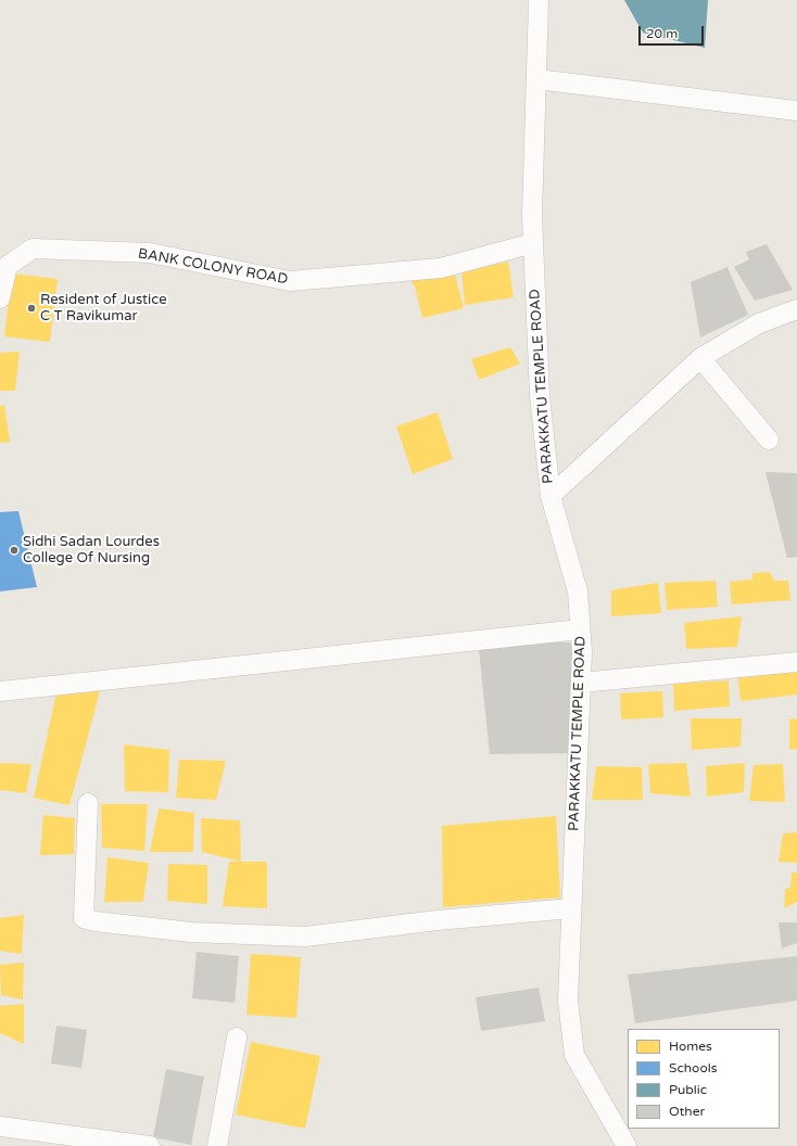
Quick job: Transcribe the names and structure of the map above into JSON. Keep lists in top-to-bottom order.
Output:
{
  "streets": {
    "street": ["BANK COLONY ROAD", "PARAKKATU TEMPLE ROAD"]
  },
  "crossings": [
    ["BANK COLONY ROAD", "PARAKKATU TEMPLE ROAD"]
  ],
  "places": ["Resident of Justice C T Ravikumar", "Sidhi Sadan Lourdes College Of Nursing"],
  "legend": [
    "Homes",
    "Schools",
    "Public",
    "Other"
  ],
  "scale_bar": "20 m"
}
